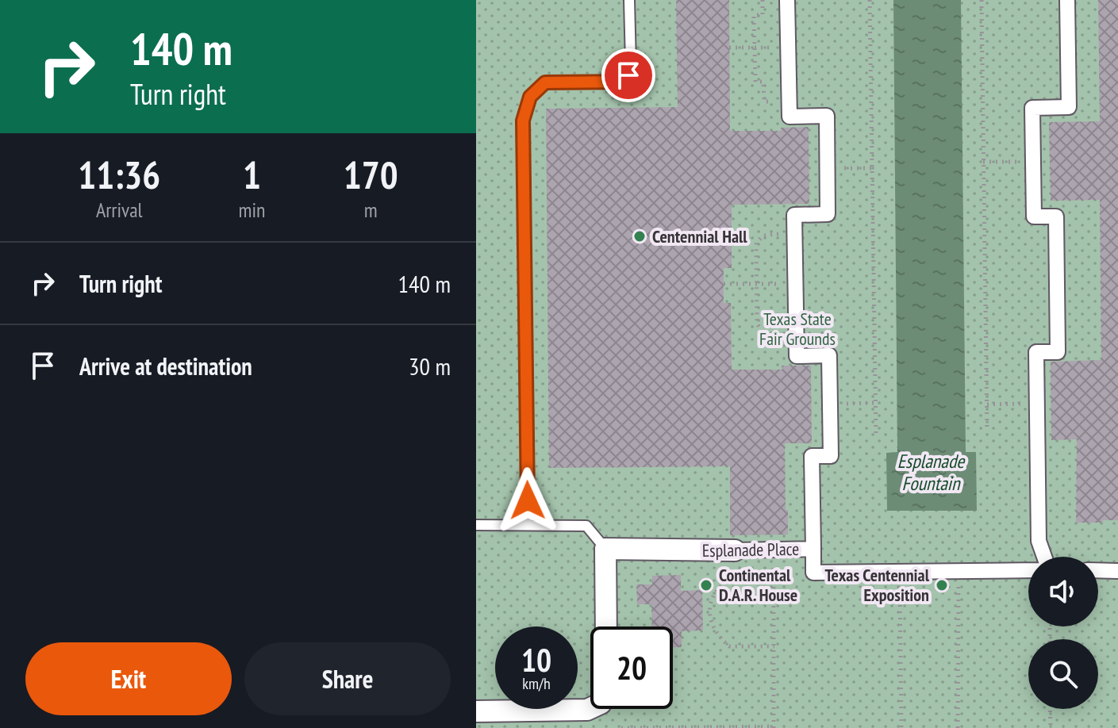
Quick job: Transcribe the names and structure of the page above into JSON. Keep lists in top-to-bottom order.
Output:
{
  "streets": {
    "street": ["Esplanade Place"]
  },
  "water": ["Esplanade Fountain"],
  "parks": ["Texas State Fair Grounds"],
  "places": ["Centennial Hall", "Continental D.A.R. House", "Texas Centennial Exposition"],
  "page": {
    "turn": ["140 m", "Turn right"],
    "eta": [
      "11:36",
      "Arrival",
      "1",
      "min",
      "170",
      "m"
    ],
    "list": [
      {
        "name": "Turn right",
        "value": "140 m"
      },
      {
        "name": "Arrive at destination",
        "value": "30 m"
      }
    ],
    "speed": "10 km/h",
    "limit": "20",
    "buttons": ["Exit", "Share"]
  }
}
